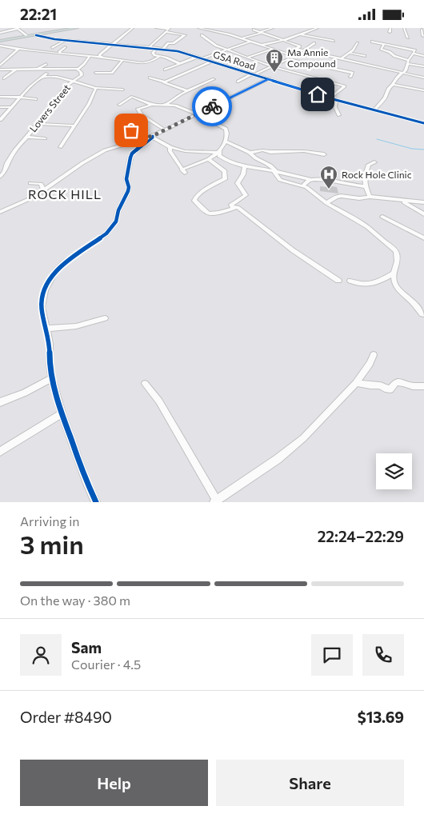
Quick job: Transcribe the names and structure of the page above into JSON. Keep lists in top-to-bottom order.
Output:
{
  "streets": {
    "street": ["GSA Road", "Lovers Street"]
  },
  "districts": ["ROCK HILL"],
  "places": {
    "building": ["Ma Annie Compound"],
    "hospital": ["Rock Hole Clinic"]
  },
  "page": {
    "status": "22:21",
    "heading": ["3 min", "Arriving in", "22:24–22:29"],
    "panel": [
      "Sam",
      "Courier · 4.5",
      "Order #8490",
      "$13.69"
    ],
    "bar": "On the way · 380 m",
    "buttons": ["Help", "Share"]
  }
}
